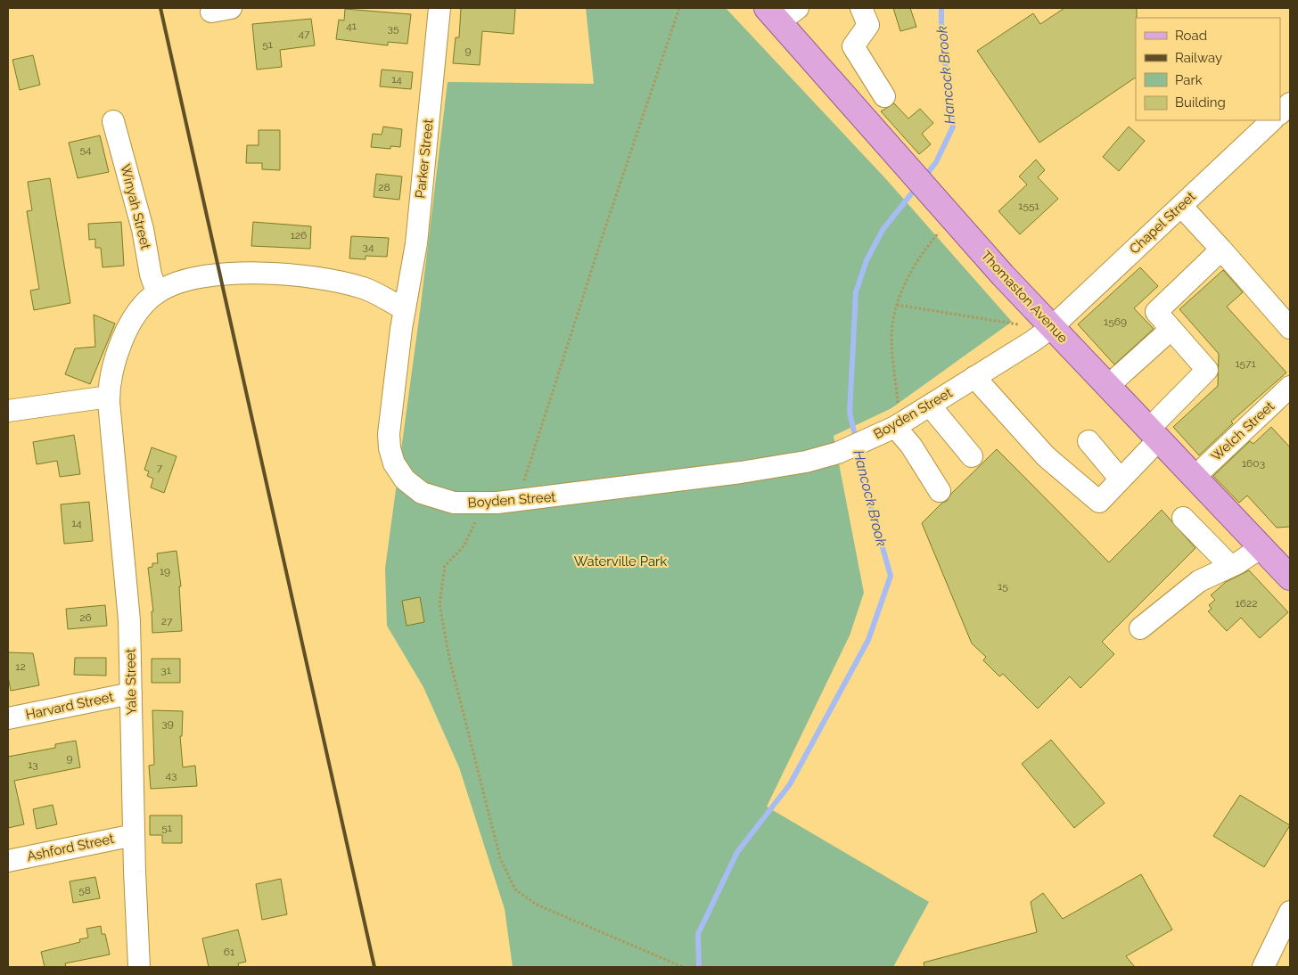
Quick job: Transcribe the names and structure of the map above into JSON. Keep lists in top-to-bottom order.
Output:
{
  "streets": {
    "main road": ["Thomaston Avenue"],
    "street": [
      "Parker Street",
      "Winyah Street",
      "Chapel Street",
      "Boyden Street",
      "Welch Street",
      "Yale Street",
      "Harvard Street",
      "Ashford Street"
    ]
  },
  "crossings": [
    ["Parker Street", "Boyden Street"],
    ["Chapel Street", "Thomaston Avenue"],
    ["Chapel Street", "Boyden Street"],
    ["Thomaston Avenue", "Boyden Street"],
    ["Thomaston Avenue", "Welch Street"],
    ["Yale Street", "Harvard Street"],
    ["Yale Street", "Ashford Street"]
  ],
  "water": ["Hancock Brook"],
  "parks": ["Waterville Park"],
  "house_numbers": [
    "41",
    "35",
    "47",
    "51",
    "9",
    "14",
    "54",
    "28",
    "1551",
    "126",
    "34",
    "1569",
    "1571",
    "1603",
    "7",
    "14",
    "19",
    "15",
    "1622",
    "26",
    "27",
    "12",
    "31",
    "39",
    "9",
    "13",
    "43",
    "51",
    "58",
    "61"
  ],
  "legend": [
    "Road",
    "Railway",
    "Park",
    "Building"
  ]
}
